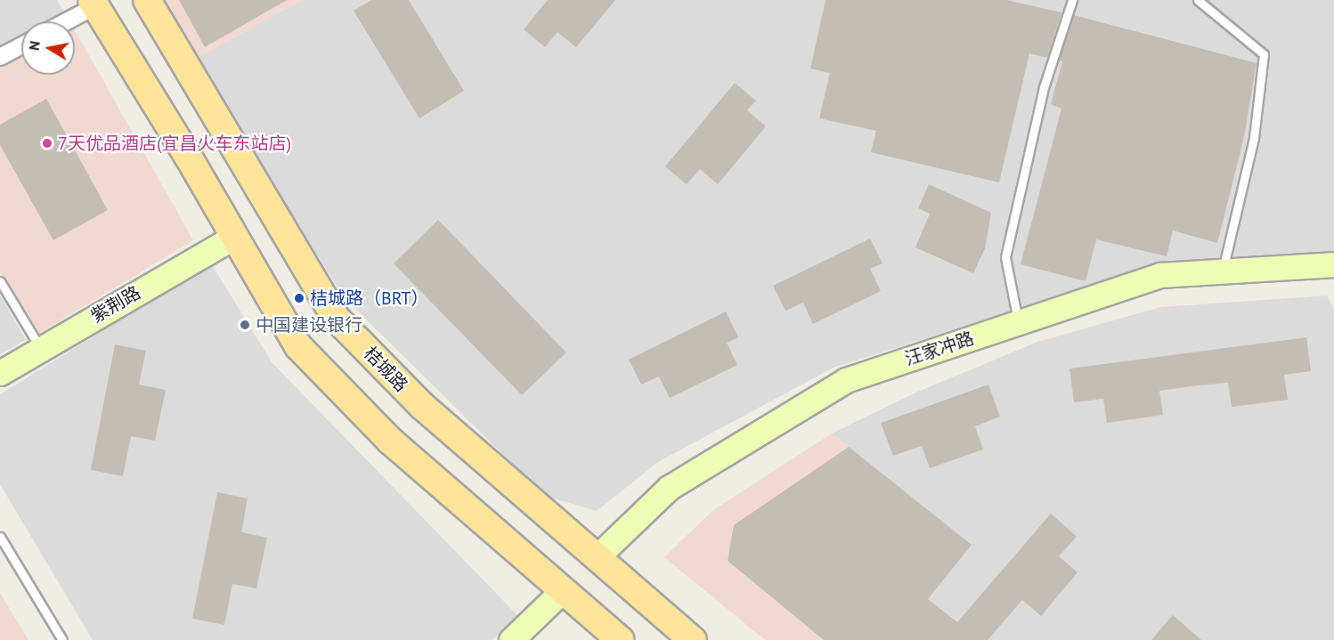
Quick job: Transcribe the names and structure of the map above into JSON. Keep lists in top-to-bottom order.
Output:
{
  "streets": {
    "main road": ["桔城路"],
    "street": ["紫荆路", "汪家冲路"]
  },
  "crossings": [
    ["汪家冲路", "桔城路"]
  ],
  "places": ["7天优品酒店(宜昌火车东站店)", "桔城路（BRT）", "中国建设银行"],
  "north": "left"
}
